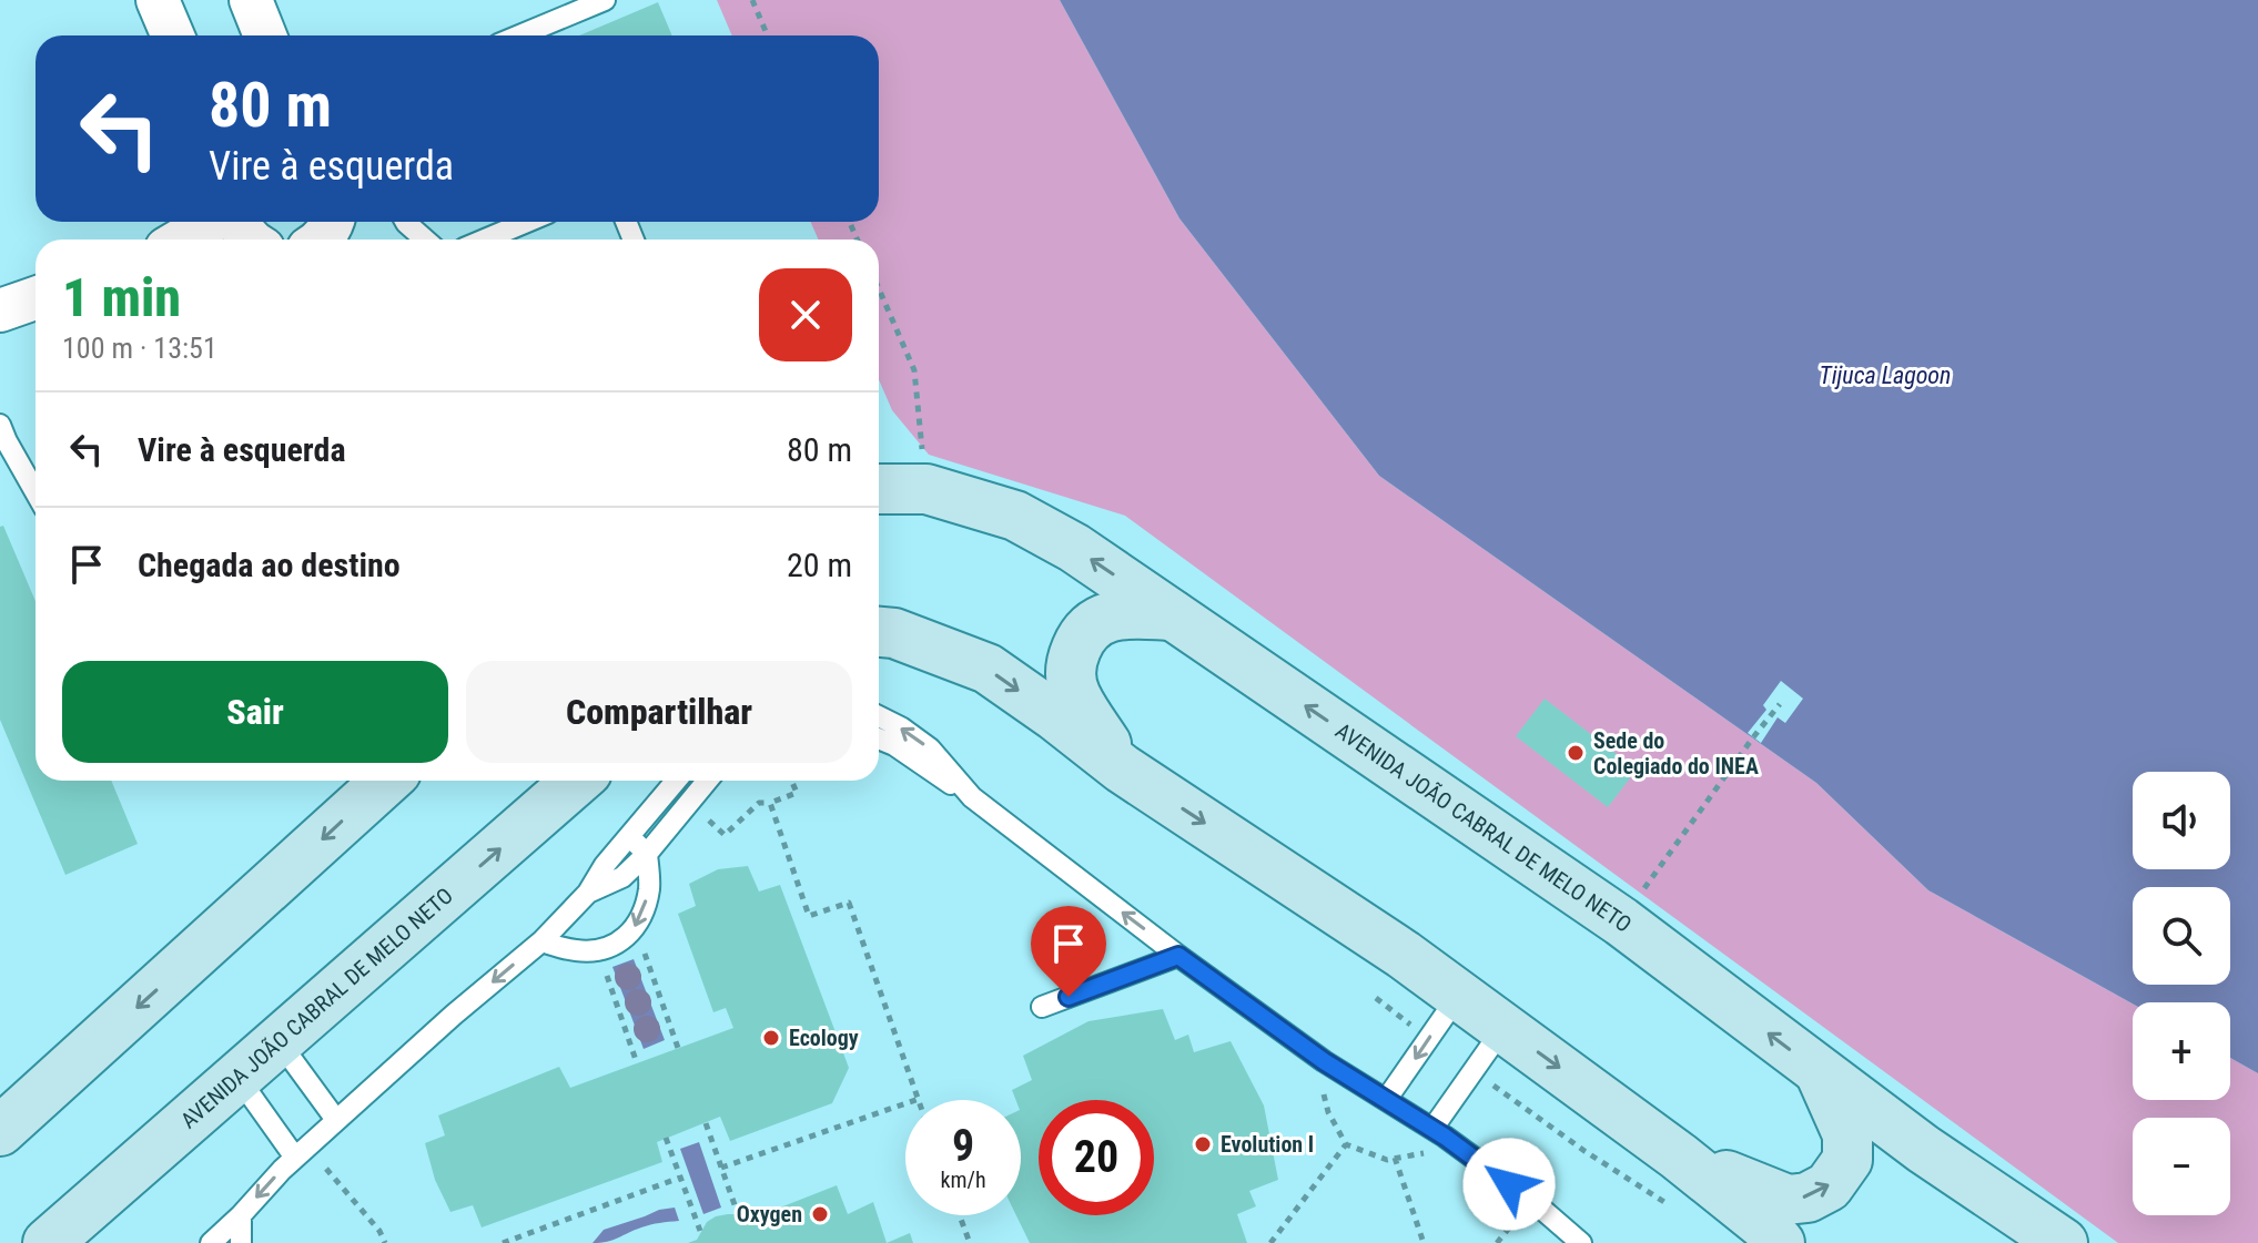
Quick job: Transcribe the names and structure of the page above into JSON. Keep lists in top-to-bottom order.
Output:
{
  "streets": {
    "street": ["AVENIDA JOÃO CABRAL DE MELO NETO"]
  },
  "water": ["Tijuca Lagoon"],
  "places": [
    "Sede do Colegiado do INEA",
    "Ecology",
    "Evolution I",
    "Oxygen"
  ],
  "page": {
    "turn": ["80 m", "Vire à esquerda"],
    "heading": ["1 min", "100 m · 13:51"],
    "list": [
      {
        "name": "Vire à esquerda",
        "value": "80 m"
      },
      {
        "name": "Chegada ao destino",
        "value": "20 m"
      }
    ],
    "buttons": ["Sair", "Compartilhar"],
    "map_buttons": ["+", "−"],
    "speed": "9 km/h",
    "limit": "20"
  }
}
